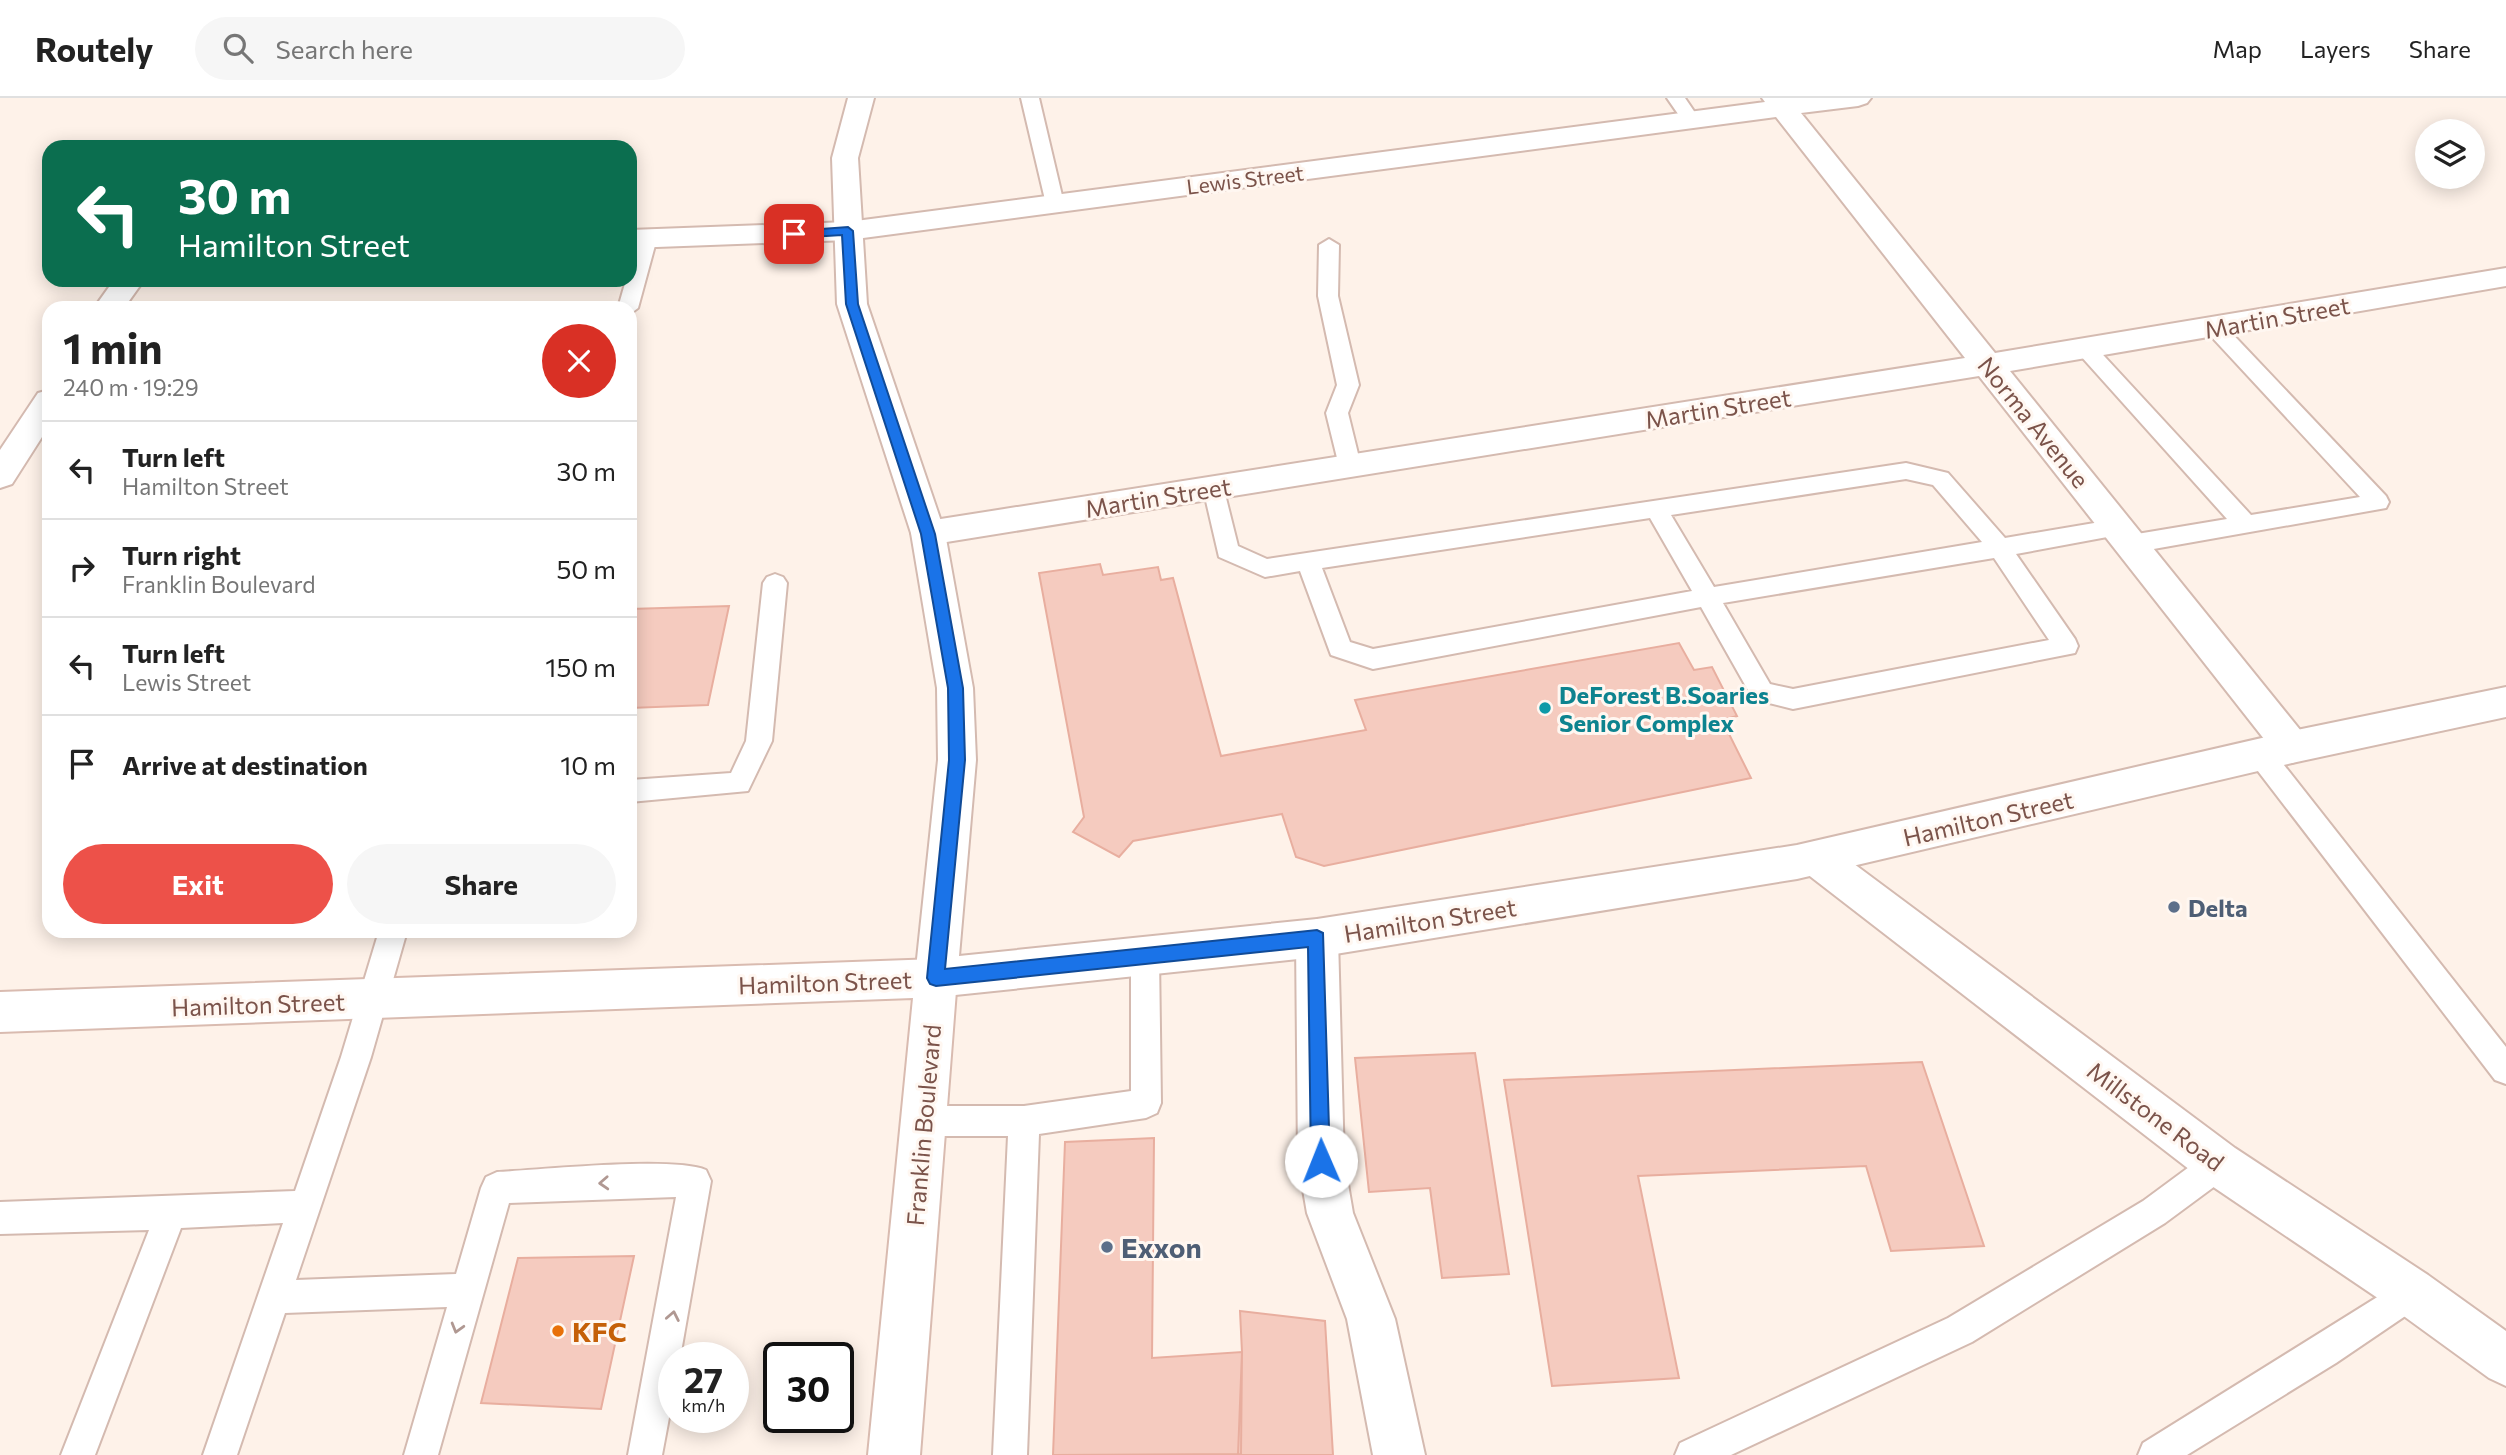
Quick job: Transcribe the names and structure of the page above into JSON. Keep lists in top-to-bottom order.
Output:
{
  "streets": {
    "street": [
      "Lewis Street",
      "Martin Street",
      "Norma Avenue",
      "Hamilton Street",
      "Millstone Road",
      "Franklin Boulevard"
    ]
  },
  "crossings": [
    ["Lewis Street", "Norma Avenue"],
    ["Lewis Street", "Franklin Boulevard"],
    ["Martin Street", "Norma Avenue"],
    ["Martin Street", "Franklin Boulevard"],
    ["Norma Avenue", "Hamilton Street"],
    ["Hamilton Street", "Millstone Road"],
    ["Hamilton Street", "Franklin Boulevard"]
  ],
  "places": [
    "DeForest B.Soaries Senior Complex",
    "Delta",
    "Exxon",
    "KFC"
  ],
  "page": {
    "header": "Routely",
    "search": "Search here",
    "nav": ["Map", "Layers", "Share"],
    "turn": ["30 m", "Hamilton Street"],
    "heading": ["1 min", "240 m · 19:29"],
    "list": [
      {
        "name": "Turn left",
        "note": "Hamilton Street",
        "value": "30 m"
      },
      {
        "name": "Turn right",
        "note": "Franklin Boulevard",
        "value": "50 m"
      },
      {
        "name": "Turn left",
        "note": "Lewis Street",
        "value": "150 m"
      },
      {
        "name": "Arrive at destination",
        "value": "10 m"
      }
    ],
    "buttons": ["Exit", "Share"],
    "speed": "27 km/h",
    "limit": "30"
  }
}
